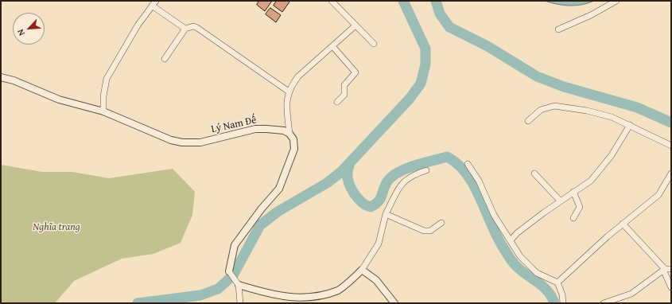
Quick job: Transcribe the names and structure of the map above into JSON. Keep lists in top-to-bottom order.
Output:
{
  "streets": {
    "street": ["Lý Nam Đế"]
  },
  "parks": ["Nghĩa trang"],
  "north": "bottom left"
}
